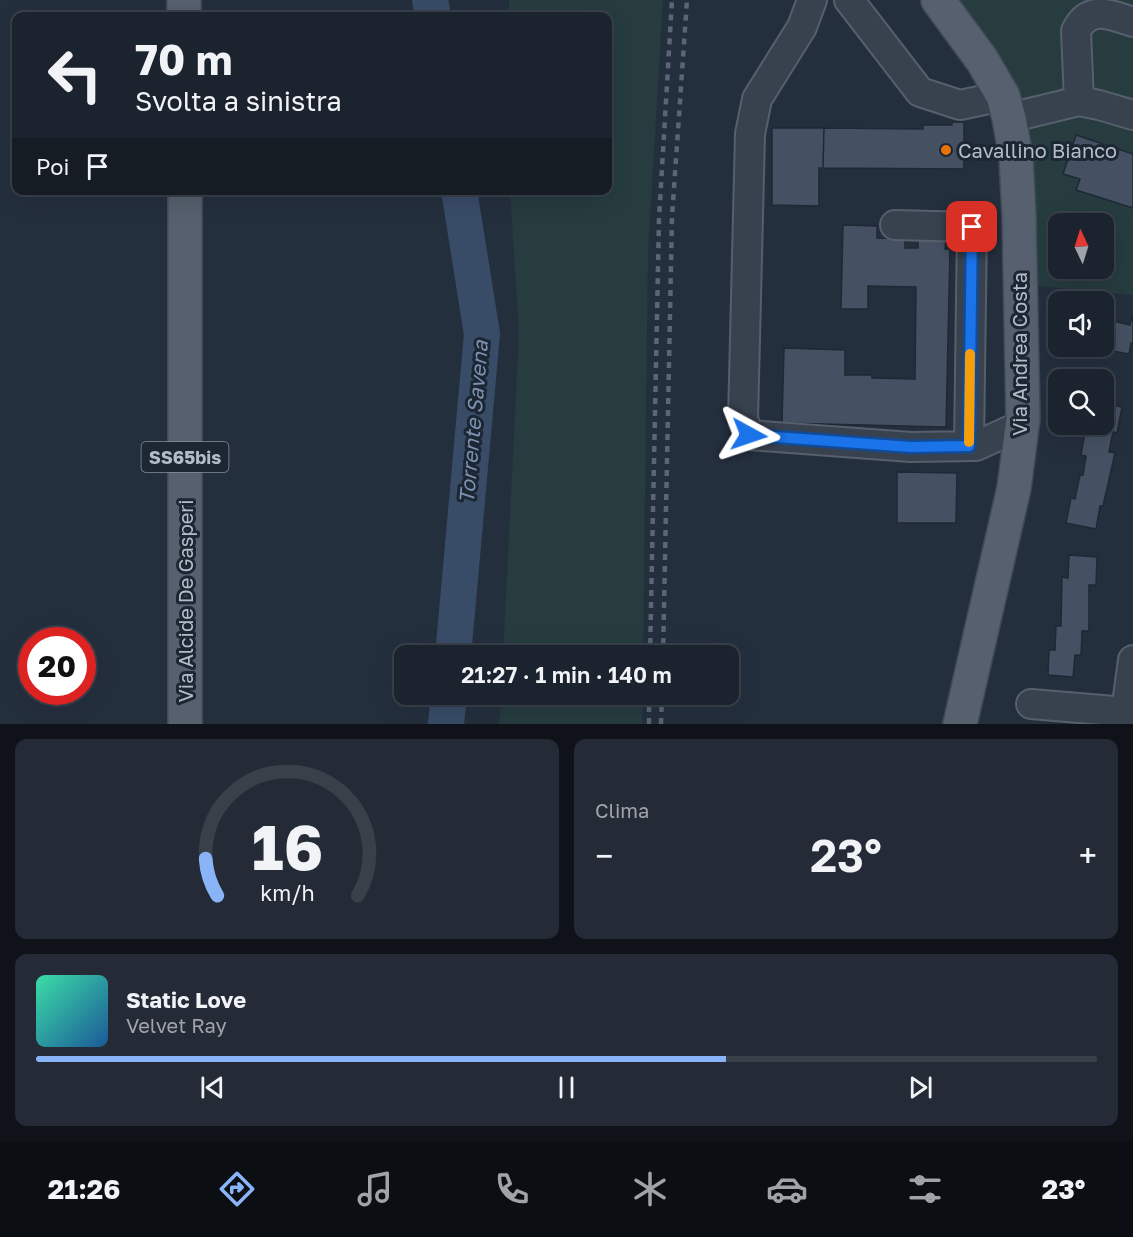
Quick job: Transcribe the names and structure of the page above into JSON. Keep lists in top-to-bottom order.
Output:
{
  "streets": {
    "main road": ["Via Andrea Costa", "SS65bis", "Via Alcide De Gasperi"]
  },
  "water": ["Torrente Savena"],
  "places": ["Cavallino Bianco"],
  "north": "top",
  "page": {
    "turn": ["70 m", "Svolta a sinistra"],
    "then": "Poi",
    "limit": "20",
    "trip": "21:27 · 1 min · 140 m",
    "tile": "Clima",
    "heat": ["−", "23°", "+"],
    "song": ["Static Love", "Velvet Ray"],
    "tabs": ["21:26", "23°"],
    "gauge": ["16", "km/h"]
  }
}
